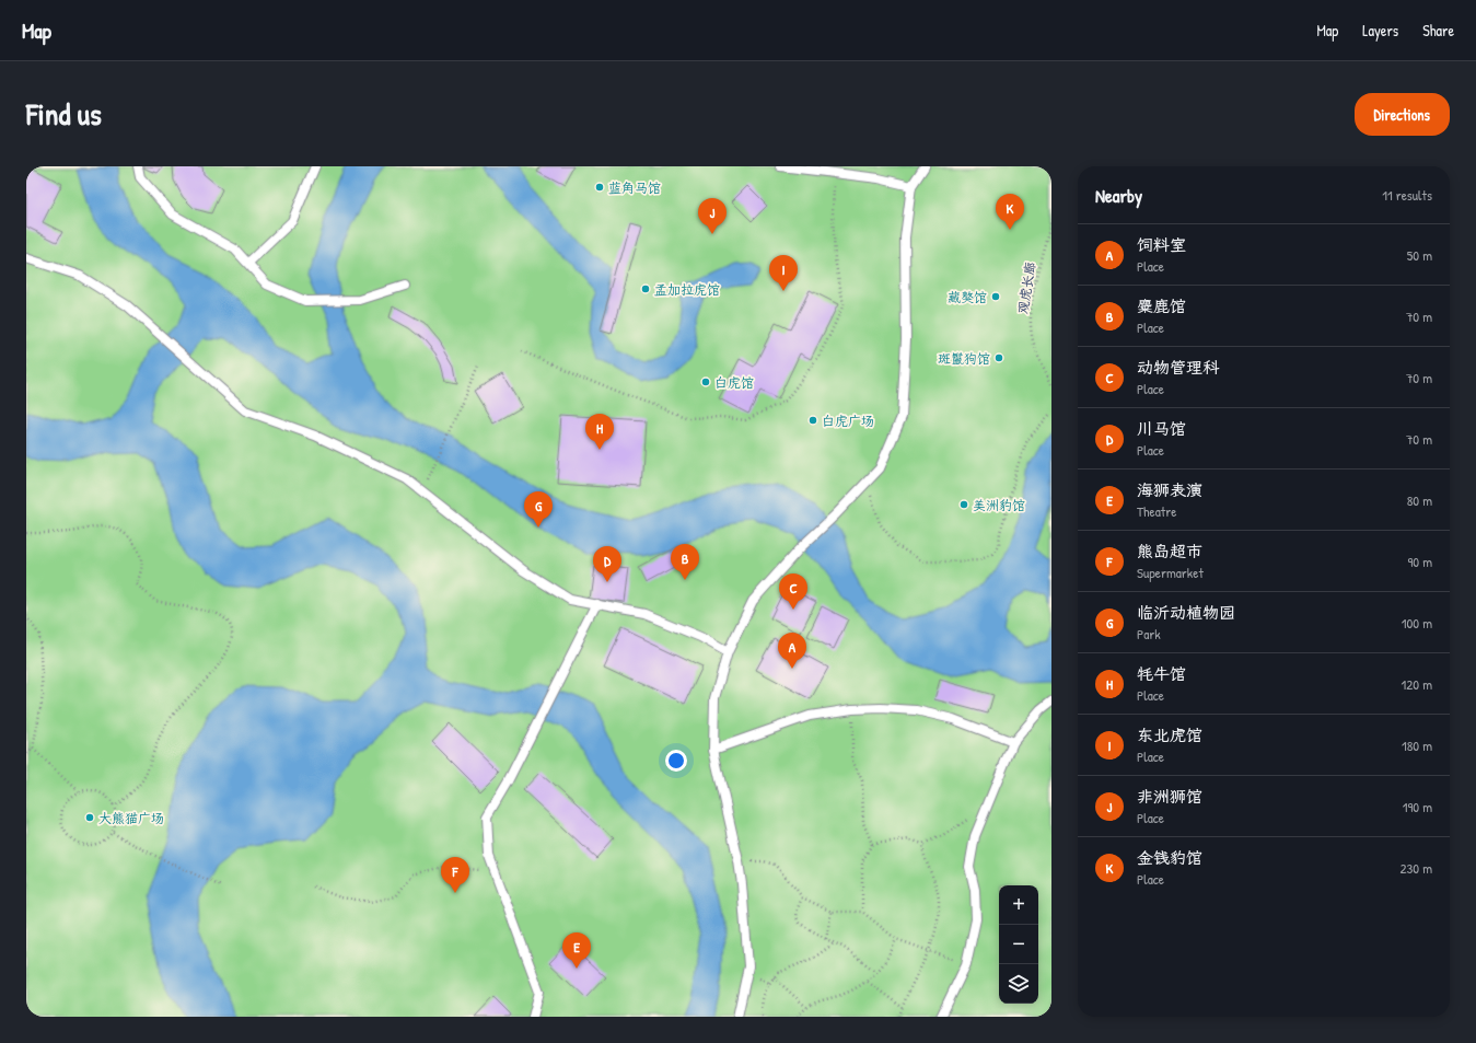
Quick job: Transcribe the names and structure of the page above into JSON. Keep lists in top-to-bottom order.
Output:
{
  "streets": {
    "path": ["观虎长廊"]
  },
  "places": [
    "蓝角马馆",
    "孟加拉虎馆",
    "藏獒馆",
    "斑鬣狗馆",
    "白虎馆",
    "白虎广场",
    "美洲豹馆",
    "大熊猫广场"
  ],
  "page": {
    "header": "Map",
    "nav": ["Map", "Layers", "Share"],
    "title": "Find us",
    "buttons": "Directions",
    "heading": ["Nearby", "11 results"],
    "pins": [
      "K",
      "J",
      "I",
      "H",
      "G",
      "B",
      "D",
      "C",
      "A",
      "F",
      "E"
    ],
    "list": [
      {
        "mark": "A",
        "name": "饲料室",
        "note": "Place",
        "value": "50 m"
      },
      {
        "mark": "B",
        "name": "麋鹿馆",
        "note": "Place",
        "value": "70 m"
      },
      {
        "mark": "C",
        "name": "动物管理科",
        "note": "Place",
        "value": "70 m"
      },
      {
        "mark": "D",
        "name": "川马馆",
        "note": "Place",
        "value": "70 m"
      },
      {
        "mark": "E",
        "name": "海狮表演",
        "note": "Theatre",
        "value": "80 m"
      },
      {
        "mark": "F",
        "name": "熊岛超市",
        "note": "Supermarket",
        "value": "90 m"
      },
      {
        "mark": "G",
        "name": "临沂动植物园",
        "note": "Park",
        "value": "100 m"
      },
      {
        "mark": "H",
        "name": "牦牛馆",
        "note": "Place",
        "value": "120 m"
      },
      {
        "mark": "I",
        "name": "东北虎馆",
        "note": "Place",
        "value": "180 m"
      },
      {
        "mark": "J",
        "name": "非洲狮馆",
        "note": "Place",
        "value": "190 m"
      },
      {
        "mark": "K",
        "name": "金钱豹馆",
        "note": "Place",
        "value": "230 m"
      }
    ],
    "map_buttons": ["+", "−"]
  }
}
